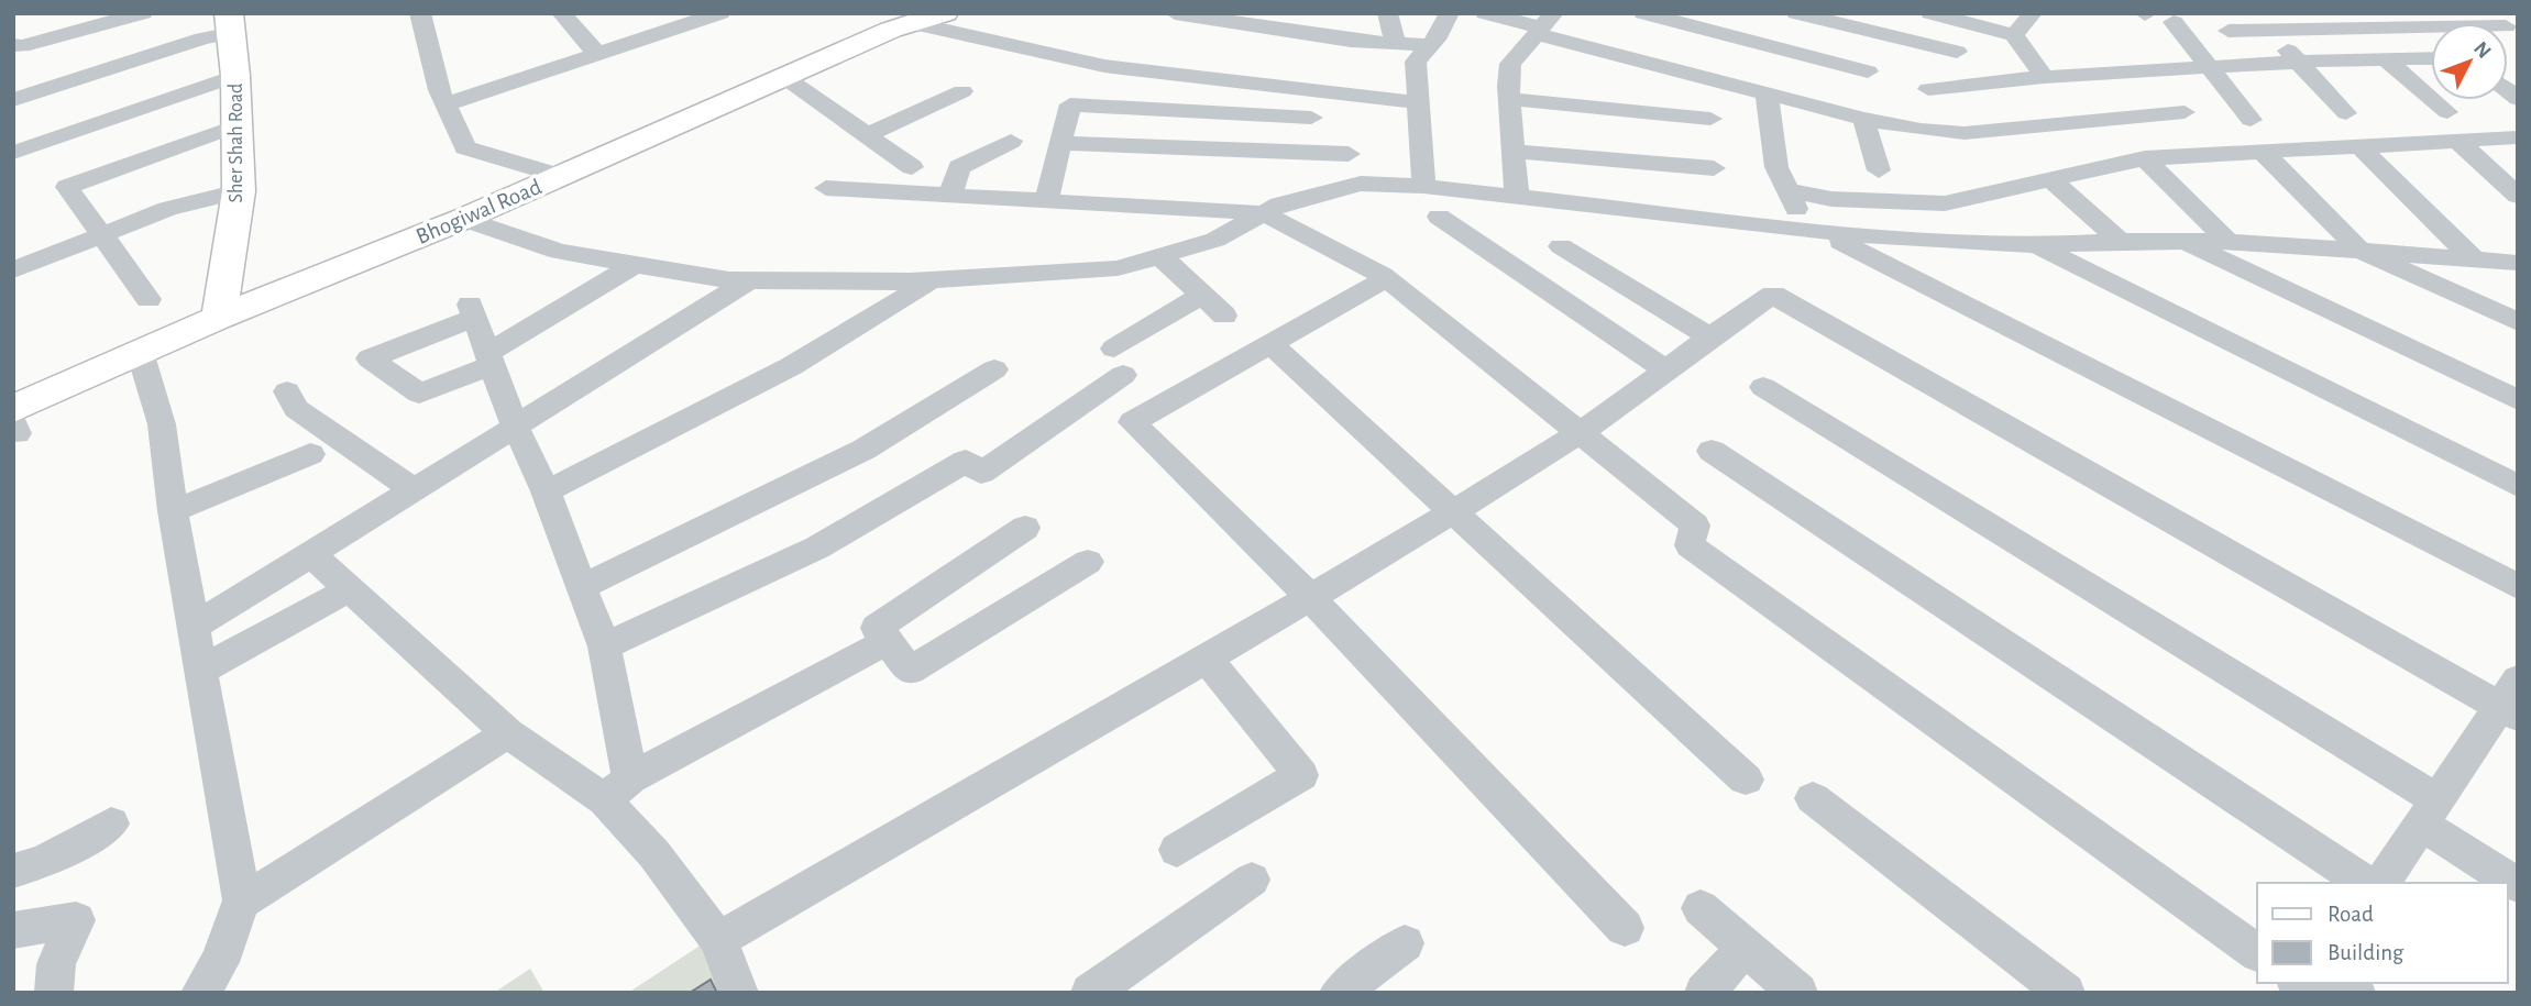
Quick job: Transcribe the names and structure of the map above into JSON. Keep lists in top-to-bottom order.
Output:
{
  "streets": {
    "main road": ["Sher Shah Road", "Bhogiwal Road"]
  },
  "crossings": [
    ["Sher Shah Road", "Bhogiwal Road"]
  ],
  "legend": ["Road", "Building"],
  "north": "top right"
}
